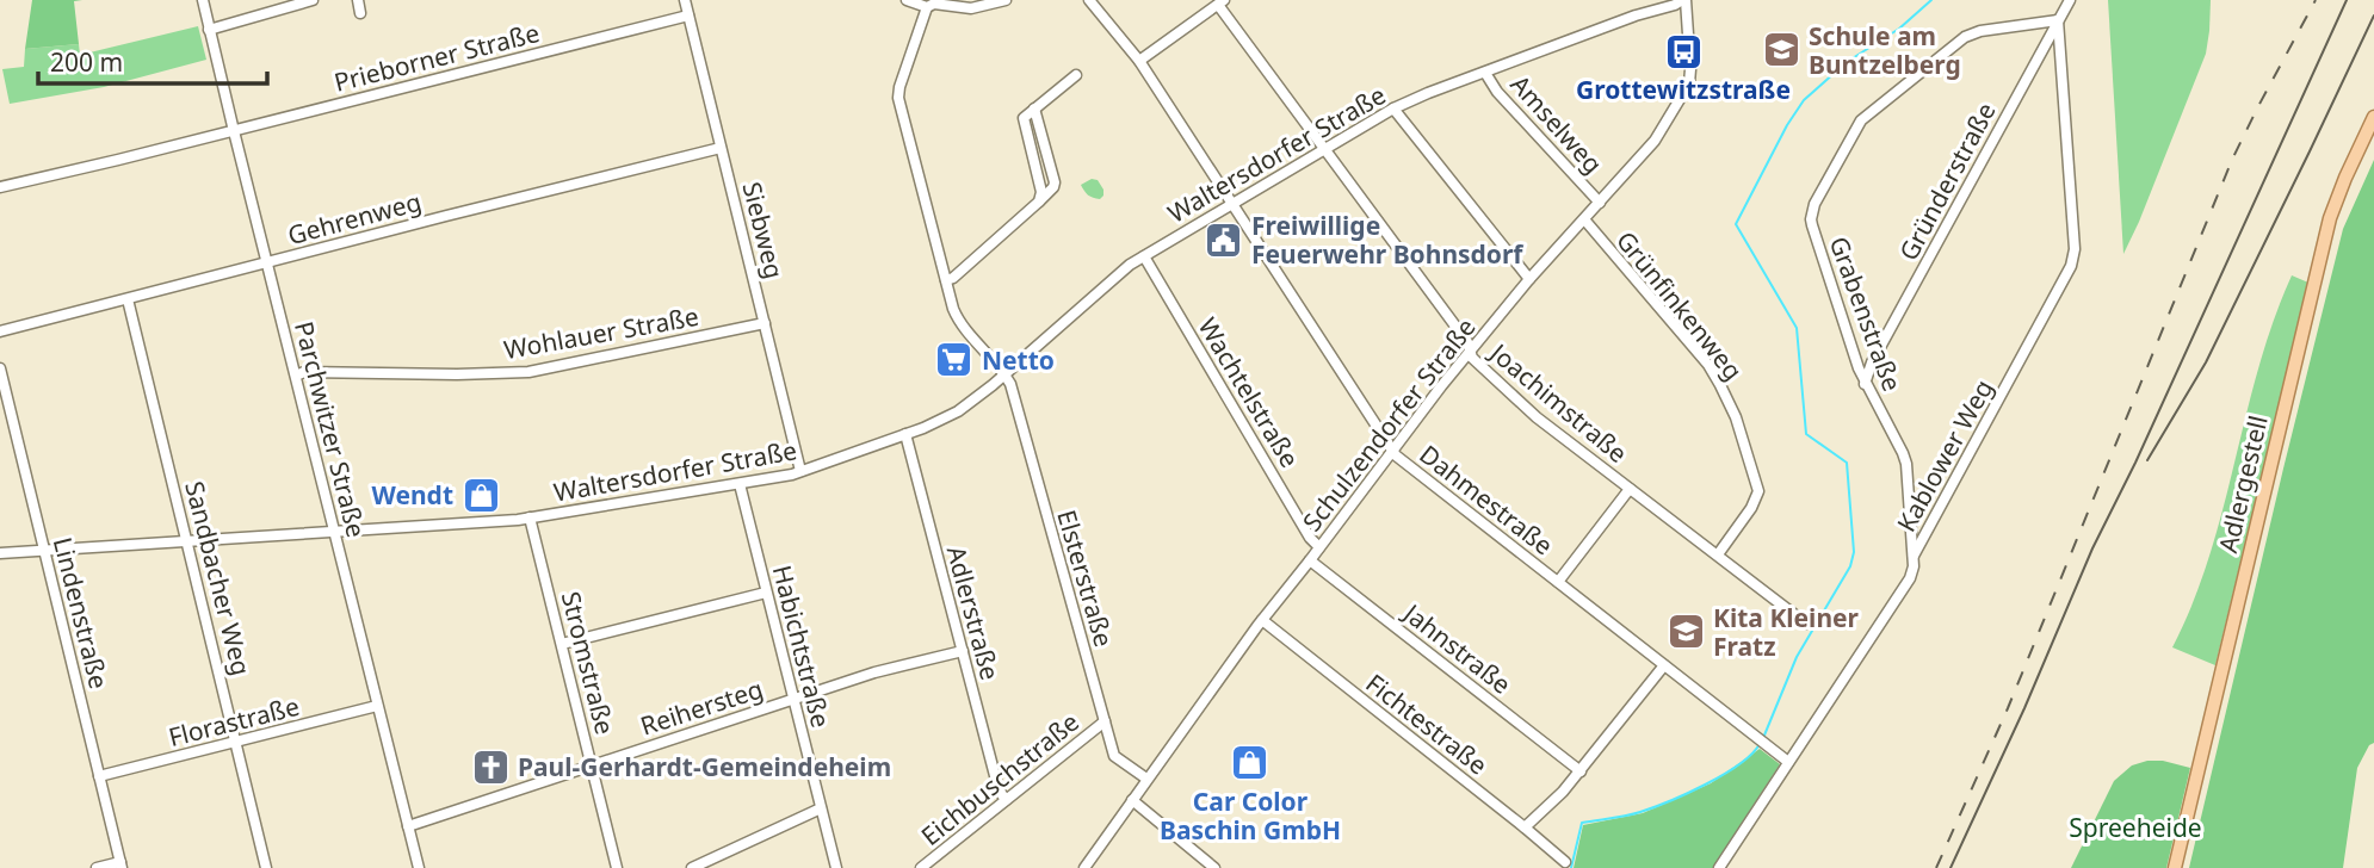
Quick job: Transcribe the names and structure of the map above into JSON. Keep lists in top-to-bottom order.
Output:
{
  "streets": {
    "main road": ["Adlergestell"],
    "street": [
      "Prieborner Straße",
      "Amselweg",
      "Waltersdorfer Straße",
      "Gründerstraße",
      "Gehrenweg",
      "Siebweg",
      "Grünfinkenweg",
      "Grabenstraße",
      "Wohlauer Straße",
      "Wachtelstraße",
      "Joachimstraße",
      "Schulzendorfer Straße",
      "Parchwitzer Straße",
      "Kablower Weg",
      "Dahmestraße",
      "Sandbacher Weg",
      "Elsterstraße",
      "Lindenstraße",
      "Adlerstraße",
      "Habichtstraße",
      "Jahnstraße",
      "Stromstraße",
      "Reihersteg",
      "Florastraße",
      "Fichtestraße",
      "Eichbuschstraße"
    ]
  },
  "crossings": [
    ["Prieborner Straße", "Siebweg"],
    ["Prieborner Straße", "Parchwitzer Straße"],
    ["Amselweg", "Waltersdorfer Straße"],
    ["Amselweg", "Schulzendorfer Straße"],
    ["Waltersdorfer Straße", "Siebweg"],
    ["Waltersdorfer Straße", "Wachtelstraße"],
    ["Waltersdorfer Straße", "Joachimstraße"],
    ["Waltersdorfer Straße", "Schulzendorfer Straße"],
    ["Waltersdorfer Straße", "Parchwitzer Straße"],
    ["Waltersdorfer Straße", "Dahmestraße"],
    ["Waltersdorfer Straße", "Sandbacher Weg"],
    ["Waltersdorfer Straße", "Elsterstraße"],
    ["Waltersdorfer Straße", "Lindenstraße"],
    ["Waltersdorfer Straße", "Adlerstraße"],
    ["Waltersdorfer Straße", "Habichtstraße"],
    ["Waltersdorfer Straße", "Stromstraße"],
    ["Gründerstraße", "Grabenstraße"],
    ["Gründerstraße", "Kablower Weg"],
    ["Gehrenweg", "Siebweg"],
    ["Gehrenweg", "Parchwitzer Straße"],
    ["Gehrenweg", "Sandbacher Weg"],
    ["Siebweg", "Wohlauer Straße"],
    ["Grünfinkenweg", "Joachimstraße"],
    ["Grünfinkenweg", "Schulzendorfer Straße"],
    ["Grabenstraße", "Kablower Weg"],
    ["Wohlauer Straße", "Parchwitzer Straße"],
    ["Wachtelstraße", "Schulzendorfer Straße"],
    ["Joachimstraße", "Schulzendorfer Straße"],
    ["Schulzendorfer Straße", "Dahmestraße"],
    ["Schulzendorfer Straße", "Elsterstraße"],
    ["Schulzendorfer Straße", "Jahnstraße"],
    ["Schulzendorfer Straße", "Fichtestraße"],
    ["Parchwitzer Straße", "Reihersteg"],
    ["Parchwitzer Straße", "Florastraße"],
    ["Kablower Weg", "Dahmestraße"],
    ["Sandbacher Weg", "Florastraße"],
    ["Elsterstraße", "Eichbuschstraße"],
    ["Lindenstraße", "Florastraße"],
    ["Adlerstraße", "Reihersteg"],
    ["Adlerstraße", "Eichbuschstraße"],
    ["Habichtstraße", "Reihersteg"],
    ["Stromstraße", "Reihersteg"]
  ],
  "parks": ["Spreeheide"],
  "places": {
    "school or university": ["Schule am Buntzelberg", "Kita Kleiner Fratz"],
    "bus stop": ["Grottewitzstraße"],
    "public building": ["Freiwillige Feuerwehr Bohnsdorf"],
    "supermarket": ["Netto"],
    "shop": ["Wendt", "Car Color Baschin GmbH"],
    "church": ["Paul-Gerhardt-Gemeindeheim"]
  },
  "scale_bar": "200 m"
}
